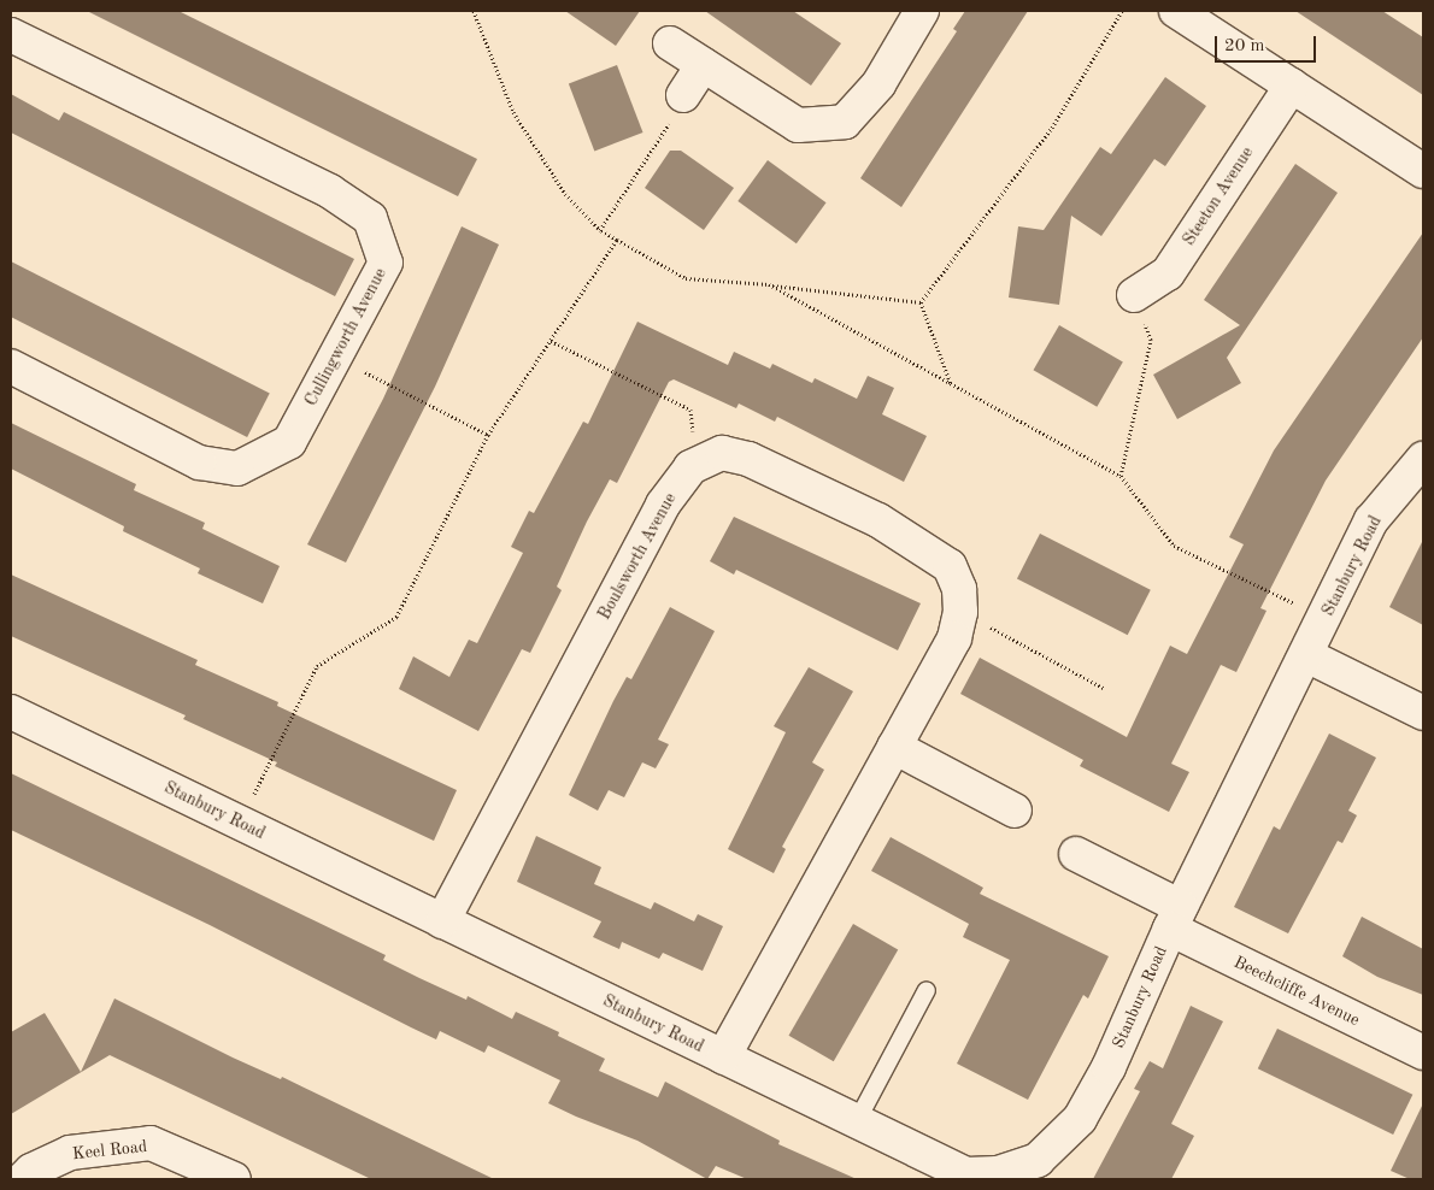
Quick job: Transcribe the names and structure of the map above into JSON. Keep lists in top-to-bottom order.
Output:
{
  "streets": {
    "street": [
      "Steeton Avenue",
      "Cullingworth Avenue",
      "Boulsworth Avenue",
      "Stanbury Road",
      "Beechcliffe Avenue",
      "Keel Road"
    ]
  },
  "crossings": [
    ["Boulsworth Avenue", "Stanbury Road"],
    ["Stanbury Road", "Beechcliffe Avenue"]
  ],
  "scale_bar": "20 m"
}
